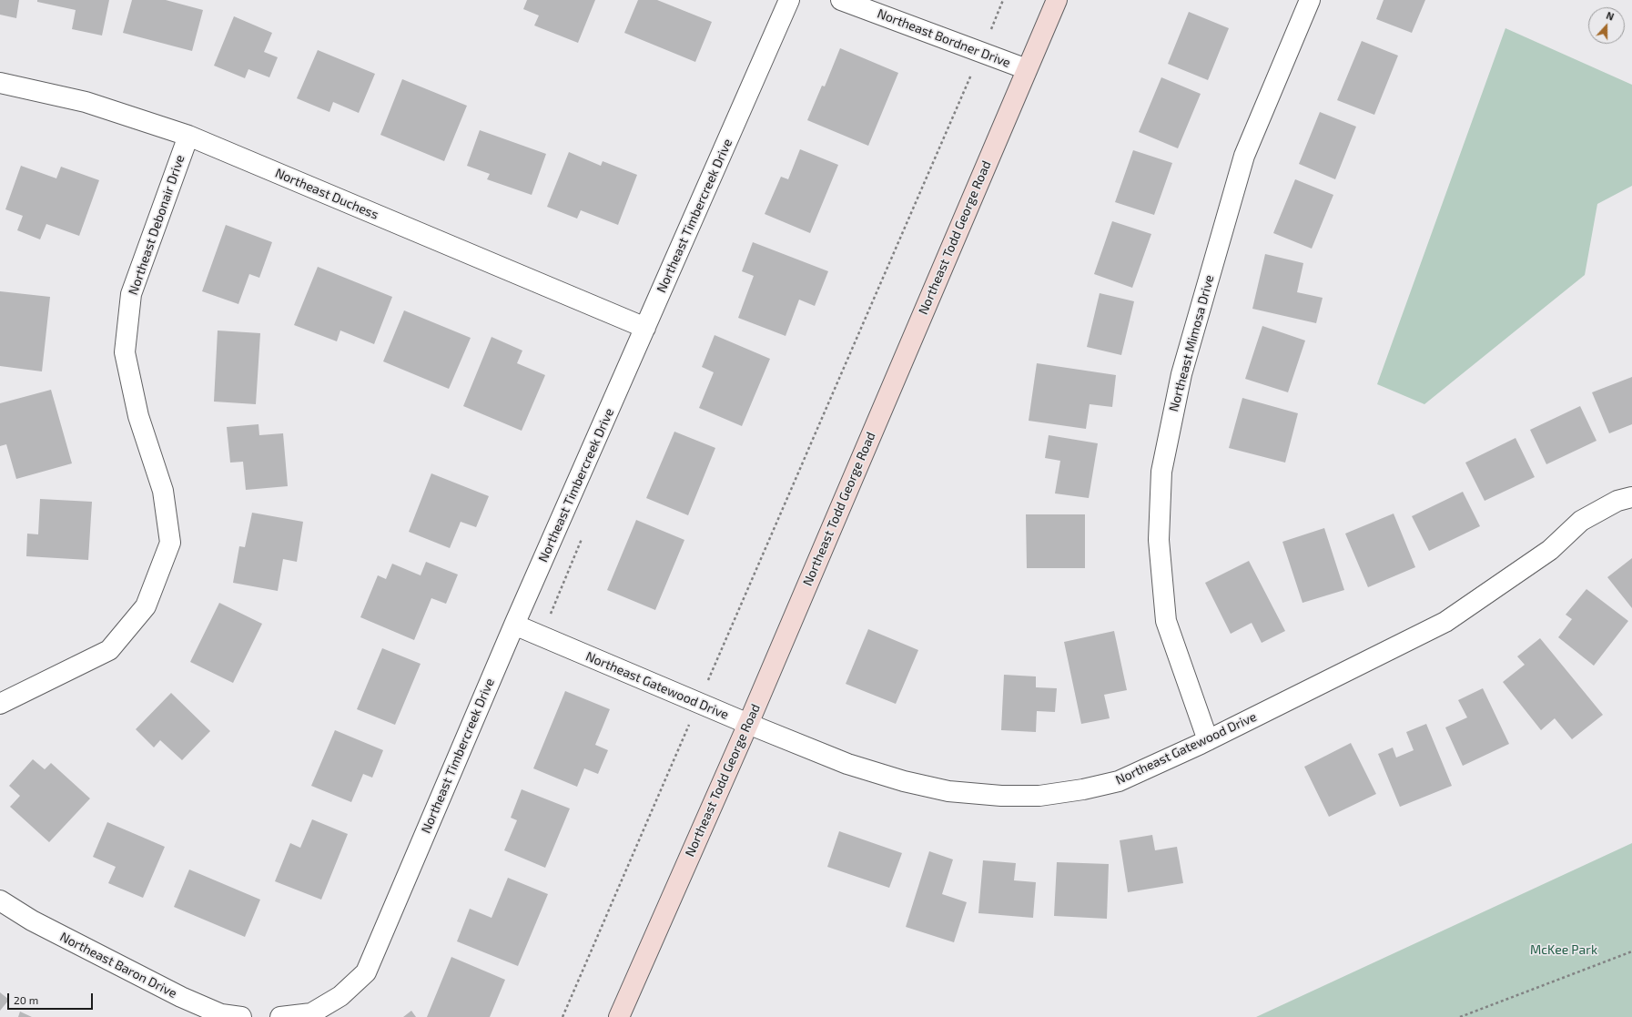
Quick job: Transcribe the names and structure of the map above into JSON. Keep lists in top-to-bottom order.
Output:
{
  "streets": {
    "main road": ["Northeast Todd George Road"],
    "street": [
      "Northeast Bordner Drive",
      "Northeast Duchess",
      "Northeast Timbercreek Drive",
      "Northeast Debonair Drive",
      "Northeast Mimosa Drive",
      "Northeast Gatewood Drive",
      "Northeast Baron Drive"
    ]
  },
  "crossings": [
    ["Northeast Bordner Drive", "Northeast Todd George Road"],
    ["Northeast Duchess", "Northeast Timbercreek Drive"],
    ["Northeast Duchess", "Northeast Debonair Drive"],
    ["Northeast Timbercreek Drive", "Northeast Gatewood Drive"],
    ["Northeast Todd George Road", "Northeast Gatewood Drive"],
    ["Northeast Mimosa Drive", "Northeast Gatewood Drive"]
  ],
  "parks": ["McKee Park"],
  "scale_bar": "20 m",
  "north": "top"
}
